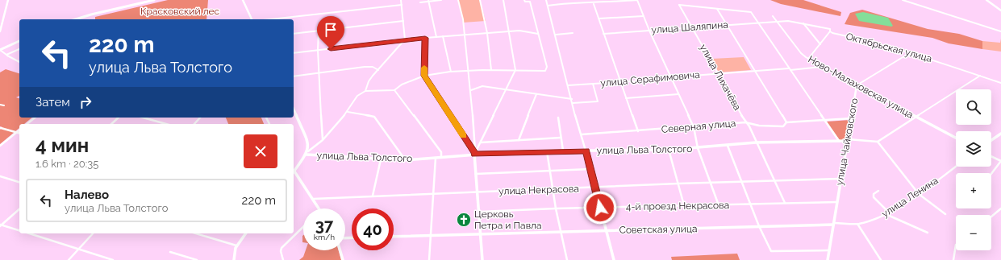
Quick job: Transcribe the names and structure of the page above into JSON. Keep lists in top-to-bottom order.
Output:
{
  "streets": {
    "street": [
      "улица Шаляпина",
      "Октябрьская улица",
      "улица Лихачёва",
      "улица Серафимовича",
      "Ново-Малаховская улица",
      "Северная улица",
      "улица Чайковского",
      "улица Льва Толстого",
      "улица Некрасова",
      "улица Ленина",
      "4-й проезд Некрасова",
      "Советская улица"
    ]
  },
  "crossings": [
    ["улица Шаляпина", "Октябрьская улица"],
    ["улица Шаляпина", "улица Лихачёва"],
    ["улица Шаляпина", "Ново-Малаховская улица"],
    ["Октябрьская улица", "Ново-Малаховская улица"],
    ["Октябрьская улица", "улица Чайковского"],
    ["улица Лихачёва", "улица Серафимовича"],
    ["улица Лихачёва", "Северная улица"],
    ["улица Лихачёва", "улица Льва Толстого"],
    ["улица Лихачёва", "улица Некрасова"],
    ["улица Лихачёва", "4-й проезд Некрасова"],
    ["улица Серафимовича", "Ново-Малаховская улица"],
    ["Ново-Малаховская улица", "улица Чайковского"],
    ["Северная улица", "улица Чайковского"],
    ["улица Чайковского", "улица Льва Толстого"],
    ["улица Чайковского", "улица Некрасова"],
    ["улица Чайковского", "улица Ленина"],
    ["улица Чайковского", "4-й проезд Некрасова"],
    ["улица Чайковского", "Советская улица"],
    ["улица Ленина", "Советская улица"]
  ],
  "parks": ["Красковский лес"],
  "places": {
    "church": ["Церковь Петра и Павла"]
  },
  "page": {
    "turn": ["220 m", "улица Льва Толстого"],
    "then": "Затем",
    "map_buttons": ["+", "−"],
    "heading": ["4 мин", "1.6 km · 20:35"],
    "list": [
      {
        "name": "Налево",
        "note": "улица Льва Толстого",
        "value": "220 m"
      }
    ],
    "speed": "37 km/h",
    "limit": "40"
  }
}
